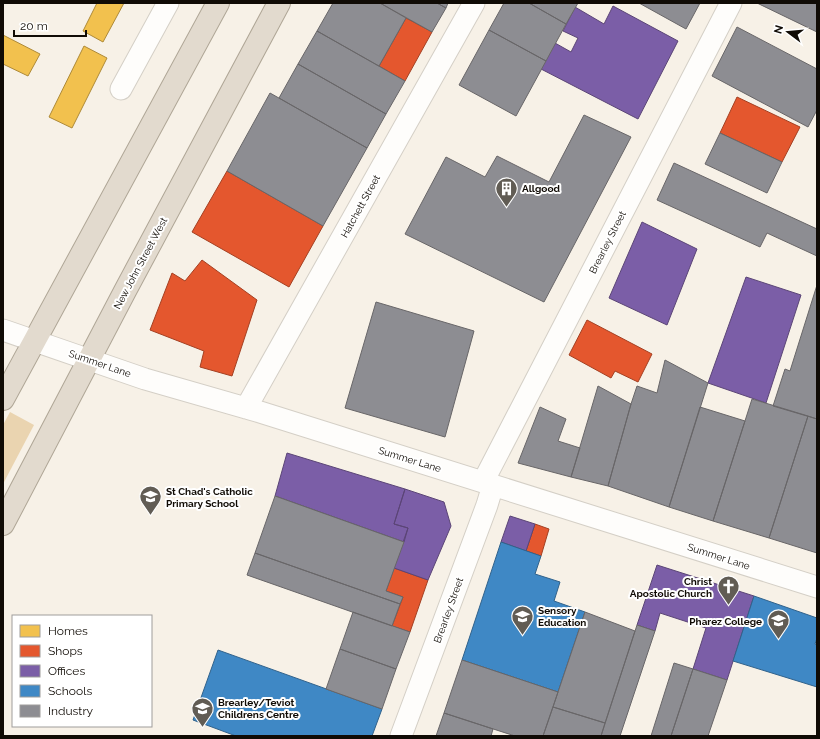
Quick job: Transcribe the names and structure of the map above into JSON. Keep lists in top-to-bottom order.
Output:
{
  "streets": {
    "highway": ["New John Street West"],
    "street": ["Hatchett Street", "Brearley Street", "Summer Lane"]
  },
  "crossings": [
    ["Hatchett Street", "Summer Lane"],
    ["Brearley Street", "Summer Lane"],
    ["New John Street West", "Summer Lane"]
  ],
  "places": {
    "building": ["Allgood"],
    "school or university": [
      "St Chad's Catholic Primary School",
      "Sensory Education",
      "Pharez College",
      "Brearley/Teviot Childrens Centre"
    ],
    "church": ["Christ Apostolic Church"]
  },
  "legend": [
    "Homes",
    "Shops",
    "Offices",
    "Schools",
    "Industry"
  ],
  "scale_bar": "20 m",
  "north": "left"
}
